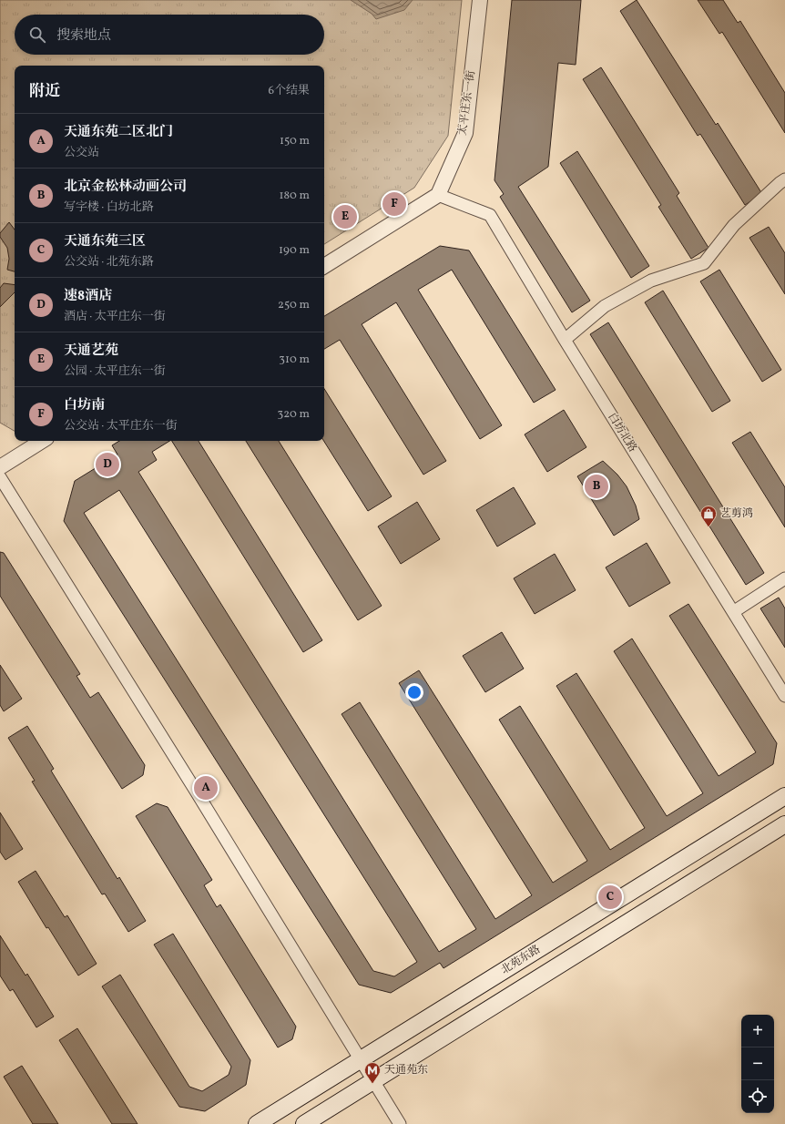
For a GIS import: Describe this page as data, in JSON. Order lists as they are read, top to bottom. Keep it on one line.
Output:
{"streets":{"main road":["北苑东路"],"street":["太平庄东一街","白坊北路"]},"crossings":[["太平庄东一街","白坊北路"]],"places":{"shop":["艺剪鸿"],"metro station":["天通苑东"]},"page":{"search":"搜索地点","heading":["附近","6个结果"],"list":[{"mark":"A","name":"天通东苑二区北门","note":"公交站","value":"150 m"},{"mark":"B","name":"北京金松林动画公司","note":"写字楼 · 白坊北路","value":"180 m"},{"mark":"C","name":"天通东苑三区","note":"公交站 · 北苑东路","value":"190 m"},{"mark":"D","name":"速8酒店","note":"酒店 · 太平庄东一街","value":"250 m"},{"mark":"E","name":"天通艺苑","note":"公园 · 太平庄东一街","value":"310 m"},{"mark":"F","name":"白坊南","note":"公交站 · 太平庄东一街","value":"320 m"}],"pins":["F","E","D","B","A","C"],"map_buttons":["+","−"]}}
